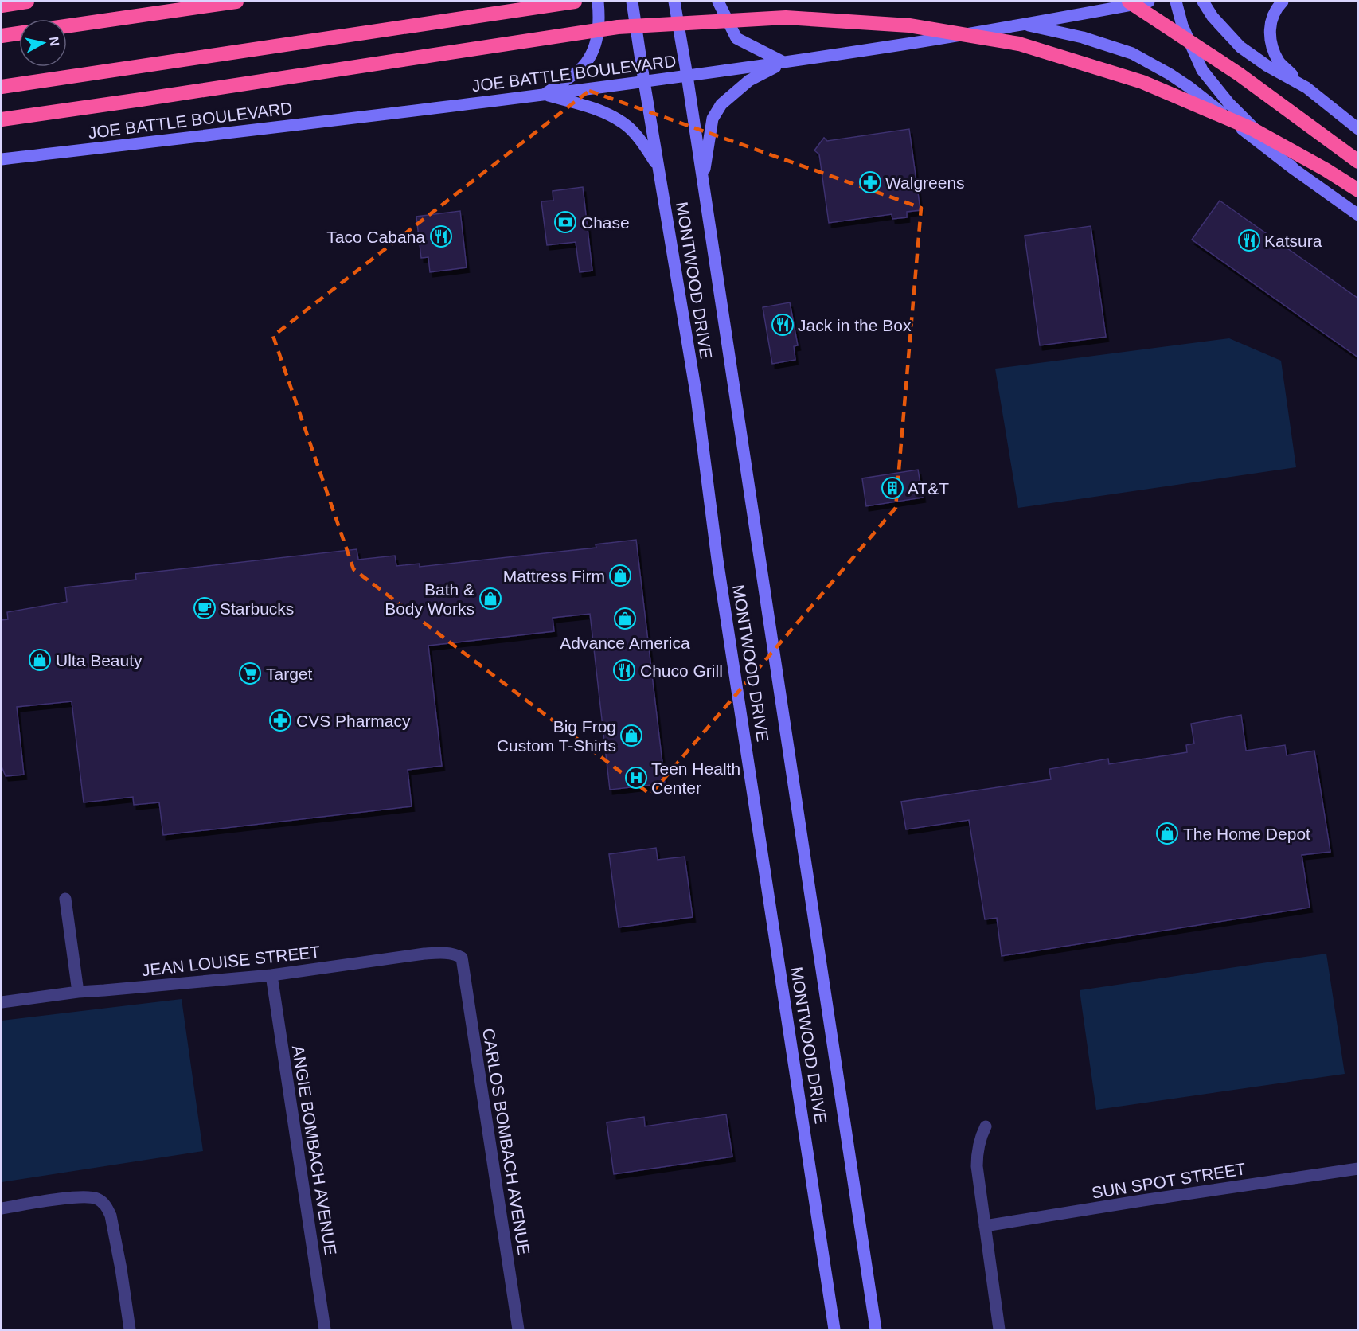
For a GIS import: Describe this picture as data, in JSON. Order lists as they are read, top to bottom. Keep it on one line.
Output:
{"streets":{"main road":["JOE BATTLE BOULEVARD","MONTWOOD DRIVE"],"street":["JEAN LOUISE STREET","CARLOS BOMBACH AVENUE","ANGIE BOMBACH AVENUE","SUN SPOT STREET"]},"crossings":[["JOE BATTLE BOULEVARD","MONTWOOD DRIVE"],["JEAN LOUISE STREET","CARLOS BOMBACH AVENUE"],["JEAN LOUISE STREET","ANGIE BOMBACH AVENUE"]],"places":{"pharmacy":["Walgreens","CVS Pharmacy"],"bank":["Chase"],"restaurant":["Taco Cabana","Katsura","Jack in the Box","Chuco Grill"],"building":["AT&T"],"shop":["Mattress Firm","Bath & Body Works","Advance America","Ulta Beauty","Big Frog Custom T-Shirts","The Home Depot"],"cafe":["Starbucks"],"supermarket":["Target"],"hospital":["Teen Health Center"]},"north":"right"}
